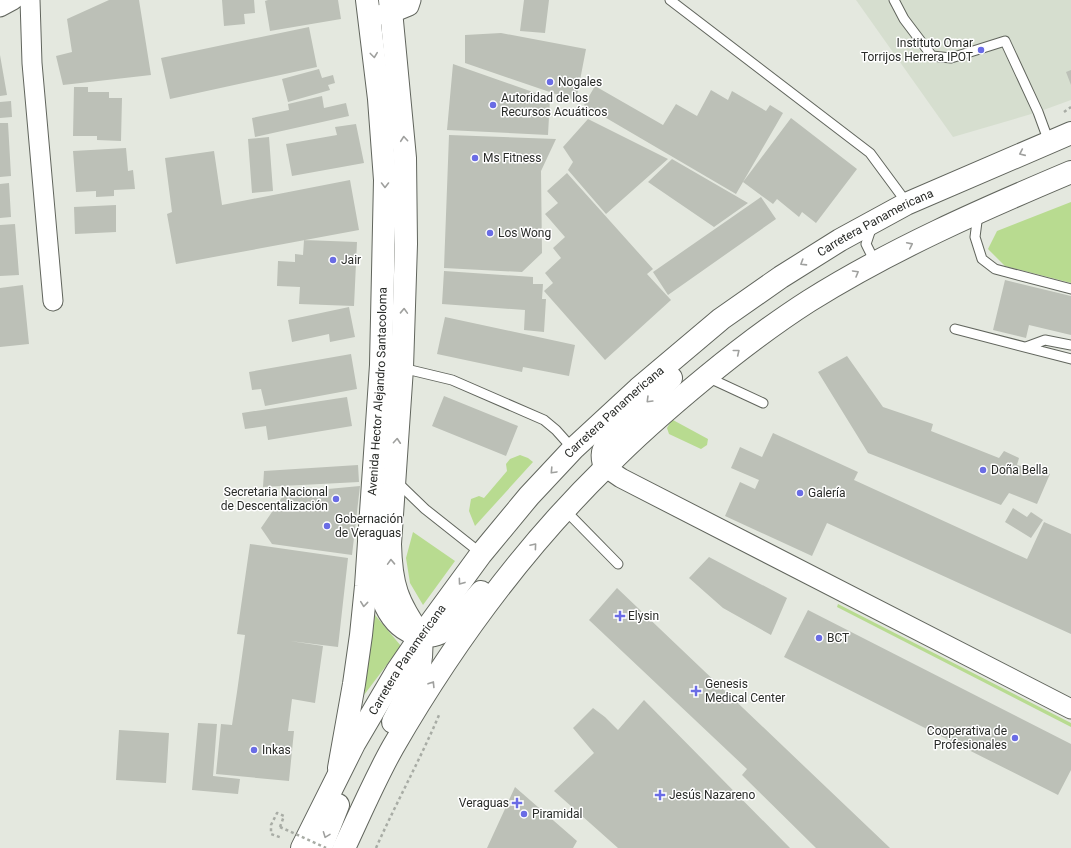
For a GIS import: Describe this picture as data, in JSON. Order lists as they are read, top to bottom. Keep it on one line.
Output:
{"streets":{"main road":["Carretera Panamericana","Avenida Hector Alejandro Santacoloma"]},"crossings":[["Carretera Panamericana","Avenida Hector Alejandro Santacoloma"]],"places":{"other":["Instituto Omar Torrijos Herrera IPOT","Nogales","Autoridad de los Recursos Acuáticos","Ms Fitness","Los Wong","Jair","Doña Bella","Galería","Secretaria Nacional de Descentalización","Gobernación de Veraguas","BCT","Cooperativa de Profesionales","Inkas","Piramidal"],"health":["Elysin","Genesis Medical Center","Jesús Nazareno","Veraguas"]}}
